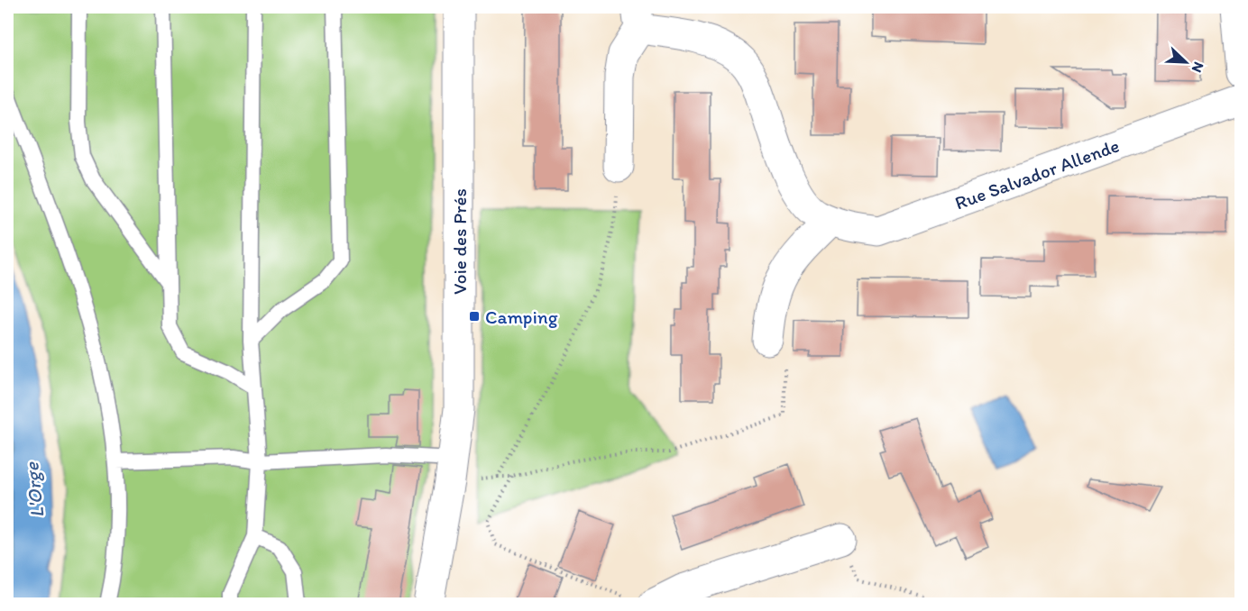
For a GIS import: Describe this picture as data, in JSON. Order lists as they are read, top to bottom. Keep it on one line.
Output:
{"streets":{"street":["Rue Salvador Allende","Voie des Prés"]},"water":["L'Orge"],"places":{"transit":["Camping"]},"north":"bottom right"}
